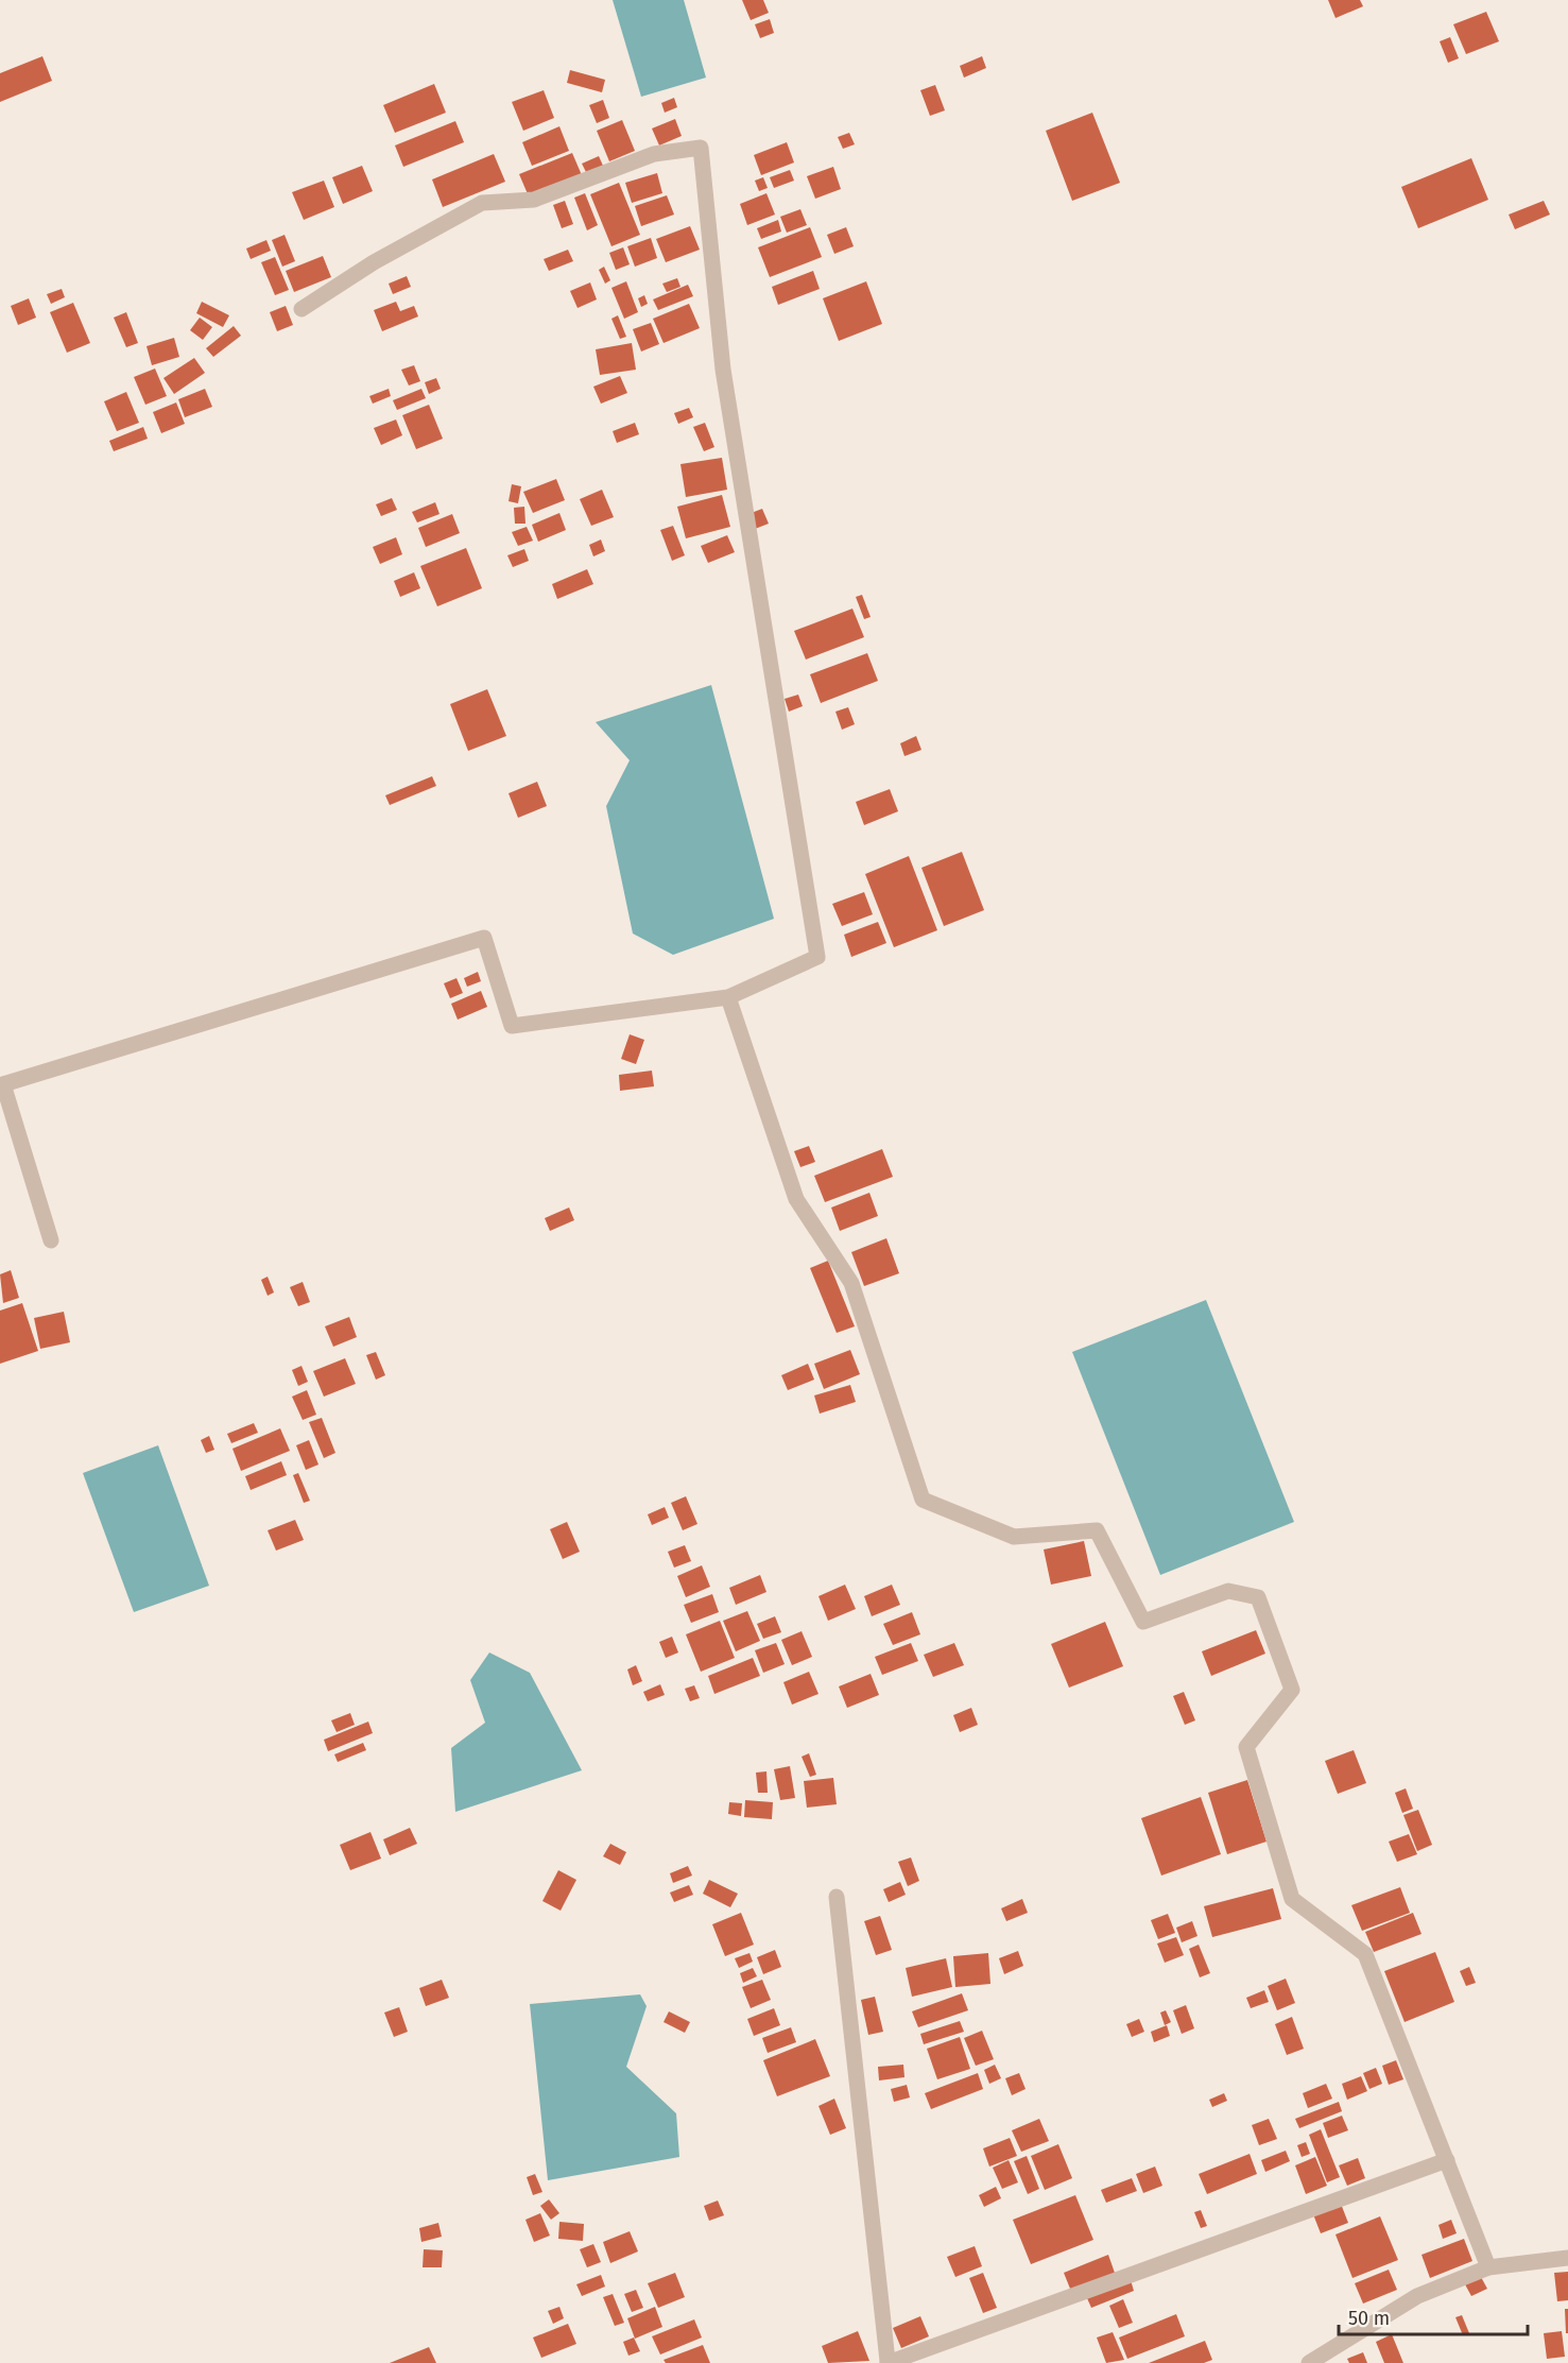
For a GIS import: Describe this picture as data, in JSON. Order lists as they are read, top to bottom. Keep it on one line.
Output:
{"scale_bar":"50 m"}
